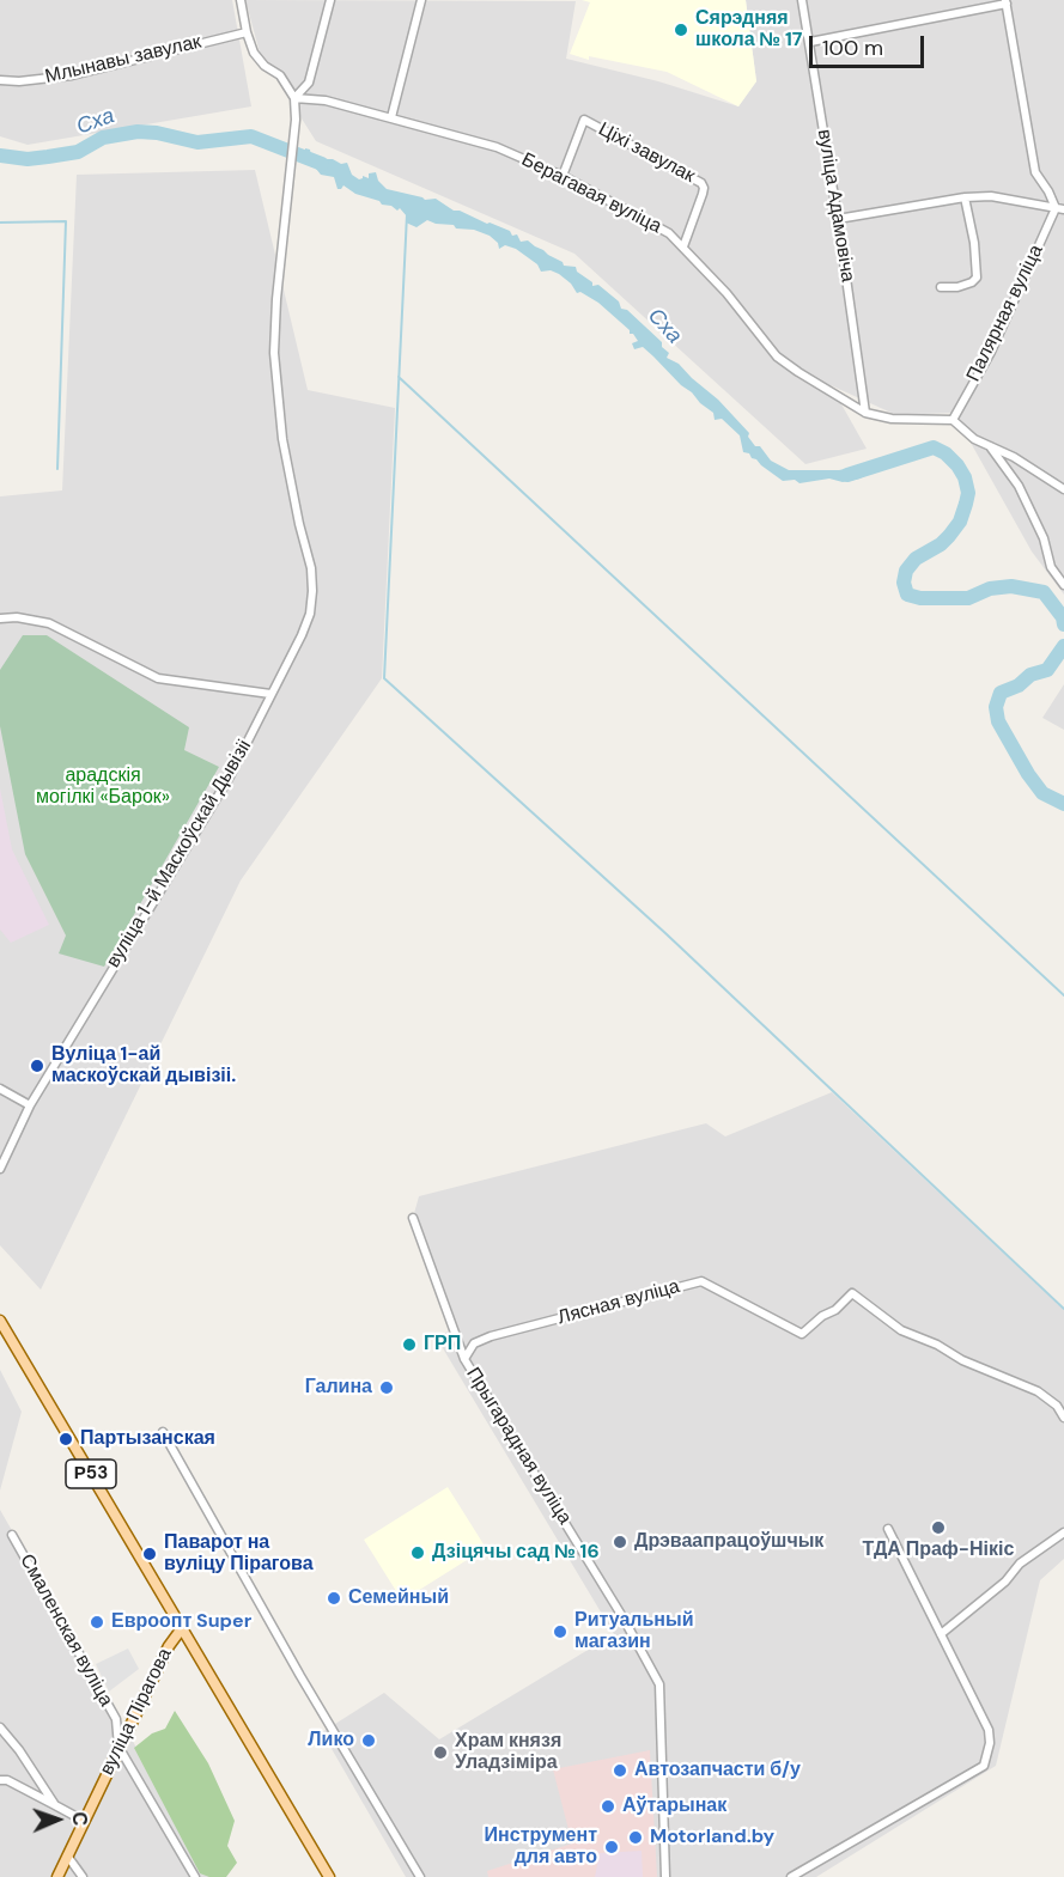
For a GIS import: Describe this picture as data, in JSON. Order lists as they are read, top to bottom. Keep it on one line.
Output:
{"streets":{"main road":["Р53","вуліца Пірагова"],"street":["Млынавы завулак","Ціхі завулак","Берагавая вуліца","вуліца Адамовіча","Палярная вуліца","вуліца 1-й Маскоўскай Дывізіі","Лясная вуліца","Прыгарадная вуліца","Смаленская вуліца"]},"crossings":[["Ціхі завулак","Берагавая вуліца"],["Берагавая вуліца","вуліца Адамовіча"],["Берагавая вуліца","вуліца 1-й Маскоўскай Дывізіі"],["Лясная вуліца","Прыгарадная вуліца"],["Р53","вуліца Пірагова"],["Смаленская вуліца","вуліца Пірагова"]],"water":["Сха"],"parks":["арадскія могілкі «Барок»"],"places":["Сярэдняя школа № 17","Вуліца 1-ай маскоўскай дывізіі.","ГРП","Галина","Партызанская","ТДА Праф-Нікіс","Дрэваапрацоўшчык","Дзіцячы сад № 16","Паварот на вуліцу Пірагова","Семейный","Евроопт Super","Ритуальный магазин","Лико","Храм князя Уладзіміра","Автозапчасти б/у","Аўтарынак","Motorland.by","Инструмент для авто"],"scale_bar":"100 m","north":"right"}
